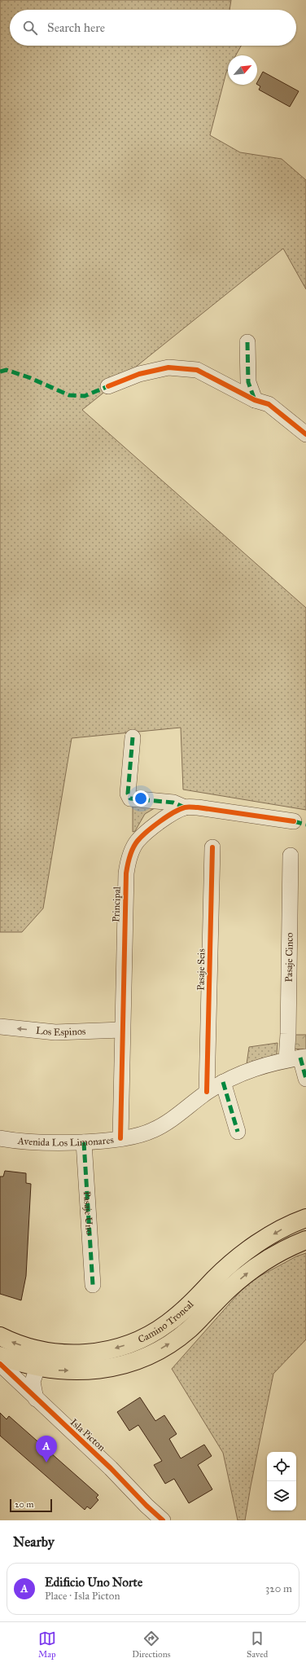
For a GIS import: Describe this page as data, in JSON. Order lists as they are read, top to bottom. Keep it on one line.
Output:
{"streets":{"main road":["Camino Troncal"],"street":["Principal","Pasaje Cinco","Pasaje Seis","Los Espinos","Avenida Los Limonares","Pasaje Uno","Isla Picton"]},"crossings":[["Principal","Los Espinos"],["Principal","Avenida Los Limonares"],["Pasaje Cinco","Avenida Los Limonares"],["Pasaje Seis","Avenida Los Limonares"],["Avenida Los Limonares","Pasaje Uno"]],"one_way":["Los Espinos"],"scale_bar":"20 m","north":"top right","page":{"search":"Search here","pins":"A","scale":"20 m","heading":"Nearby","list":[{"mark":"A","name":"Edificio Uno Norte","note":"Place · Isla Picton","value":"320 m"}],"nav":["Map","Directions","Saved"]}}
